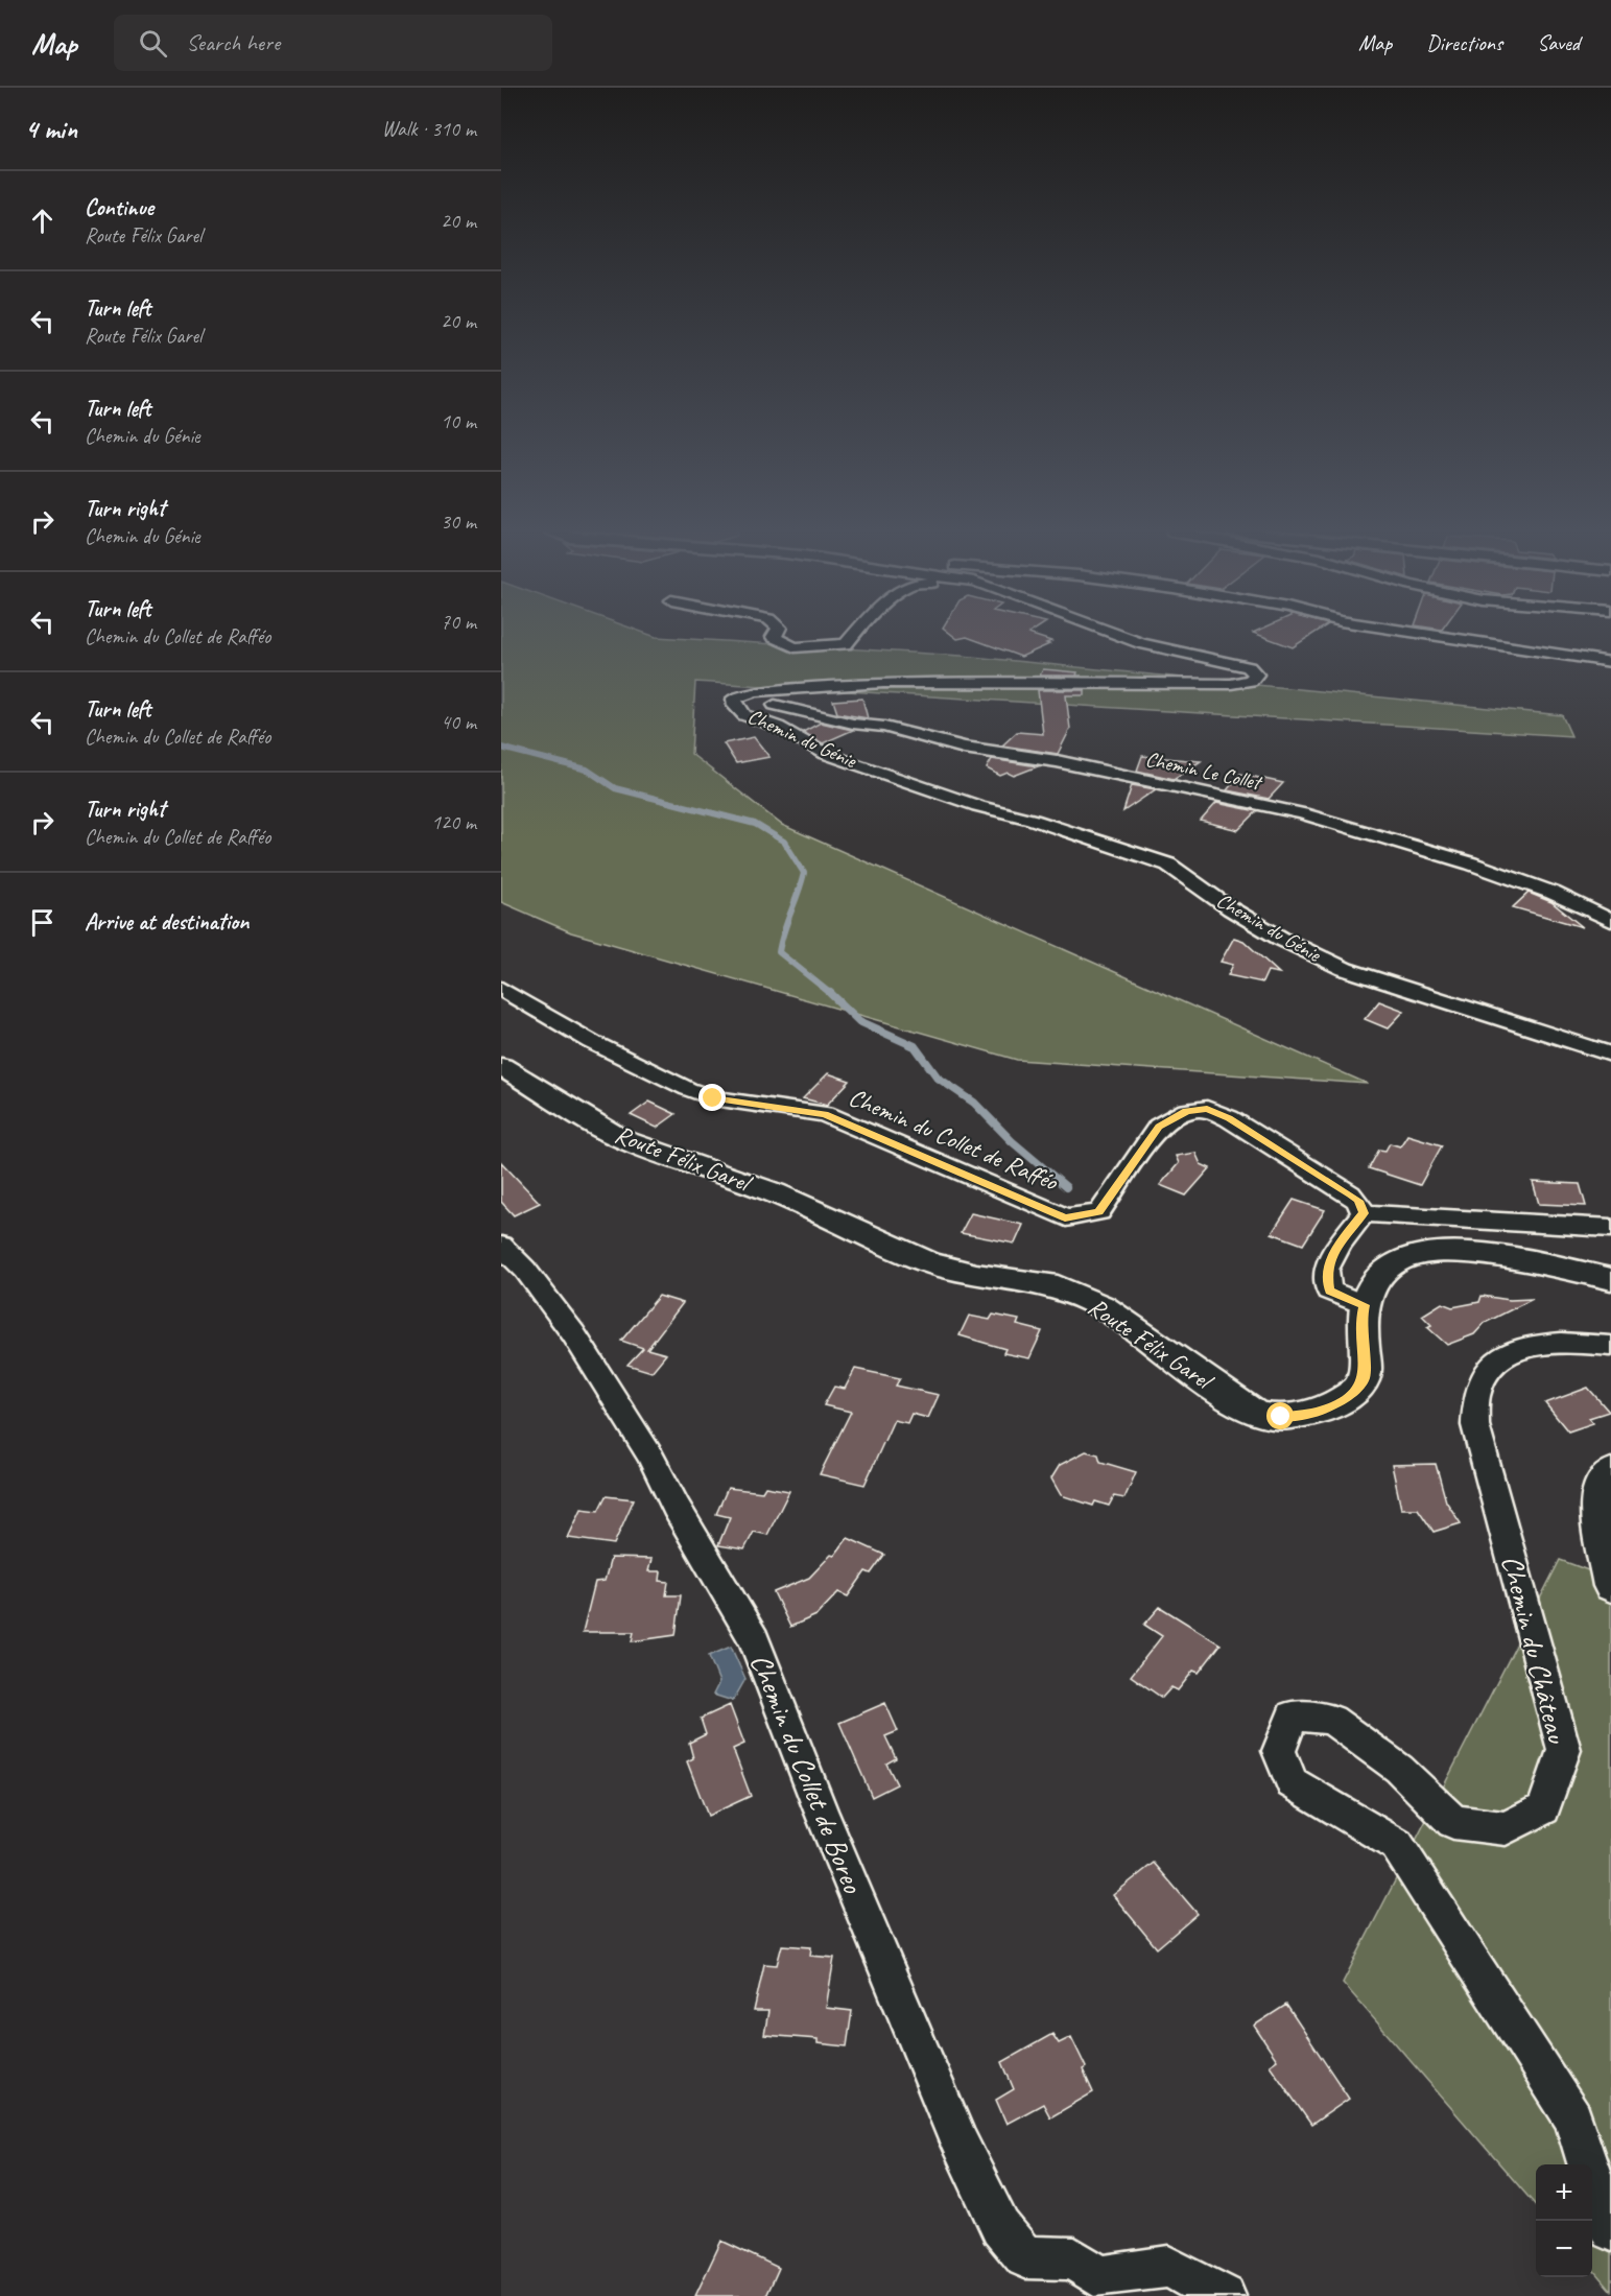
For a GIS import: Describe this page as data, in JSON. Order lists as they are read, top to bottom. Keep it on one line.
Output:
{"streets":{"street":["Chemin du Génie","Chemin Le Collet","Chemin du Collet de Rafféo","Route Félix Garel","Chemin du Château","Chemin du Collet de Boreo"]},"page":{"header":"Map","search":"Search here","nav":["Map","Directions","Saved"],"heading":["4 min","Walk · 310 m"],"list":[["Continue","Route Félix Garel","20 m"],["Turn left","Route Félix Garel","20 m"],["Turn left","Chemin du Génie","10 m"],["Turn right","Chemin du Génie","30 m"],["Turn left","Chemin du Collet de Rafféo","70 m"],["Turn left","Chemin du Collet de Rafféo","40 m"],["Turn right","Chemin du Collet de Rafféo","120 m"],"Arrive at destination"],"map_buttons":["+","−"]}}
